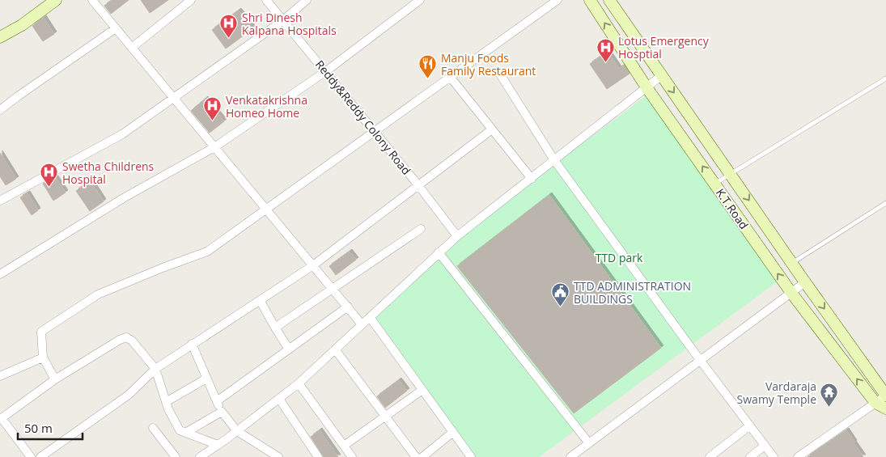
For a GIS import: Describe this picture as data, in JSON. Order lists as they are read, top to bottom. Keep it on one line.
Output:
{"streets":{"main road":["K.T.Road"],"street":["Reddy&Reddy Colony Road"]},"parks":["TTD park"],"places":{"hospital":["Shri Dinesh Kalpana Hospitals","Lotus Emergency Hosptial","Venkatakrishna Homeo Home","Swetha Childrens Hospital"],"restaurant":["Manju Foods Family Restaurant"],"public building":["TTD ADMINISTRATION BUILDINGS"],"temple":["Vardaraja Swamy Temple"]},"scale_bar":"50 m"}
